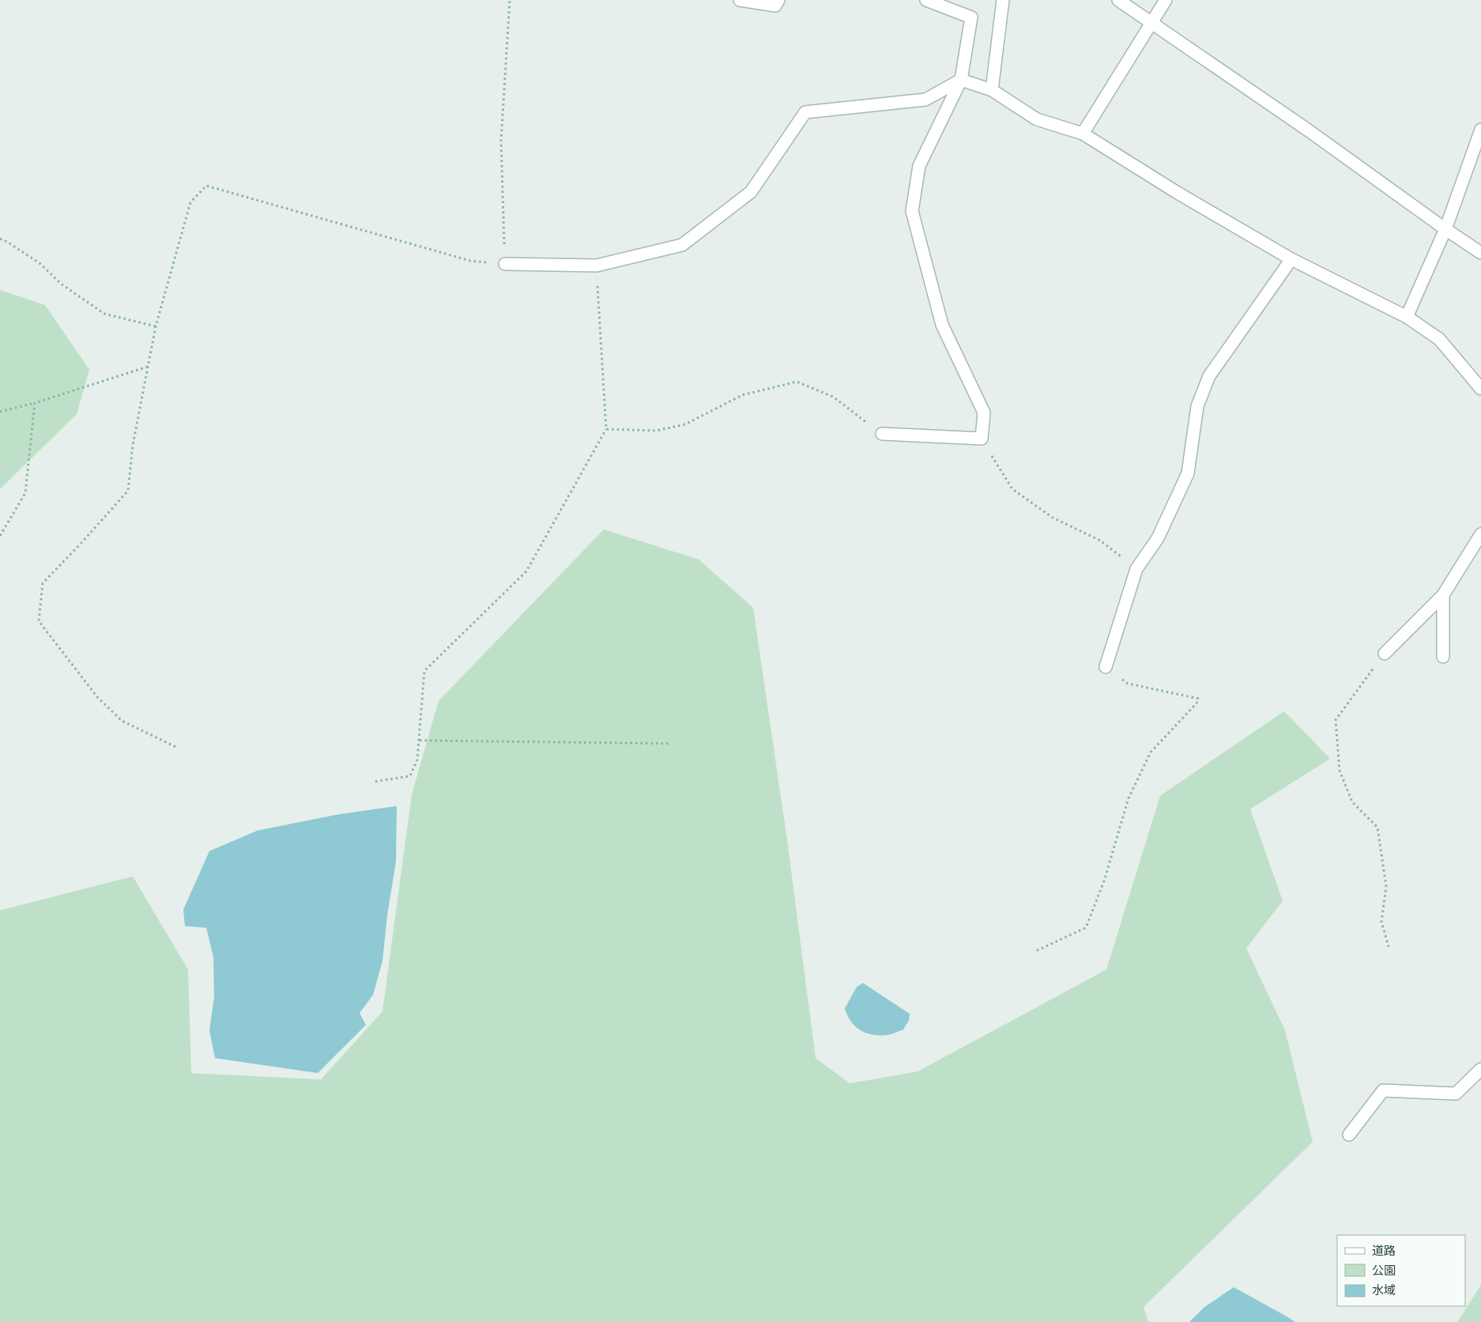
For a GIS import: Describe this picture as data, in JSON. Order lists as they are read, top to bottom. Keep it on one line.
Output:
{"legend":["道路","公園","水域"]}
